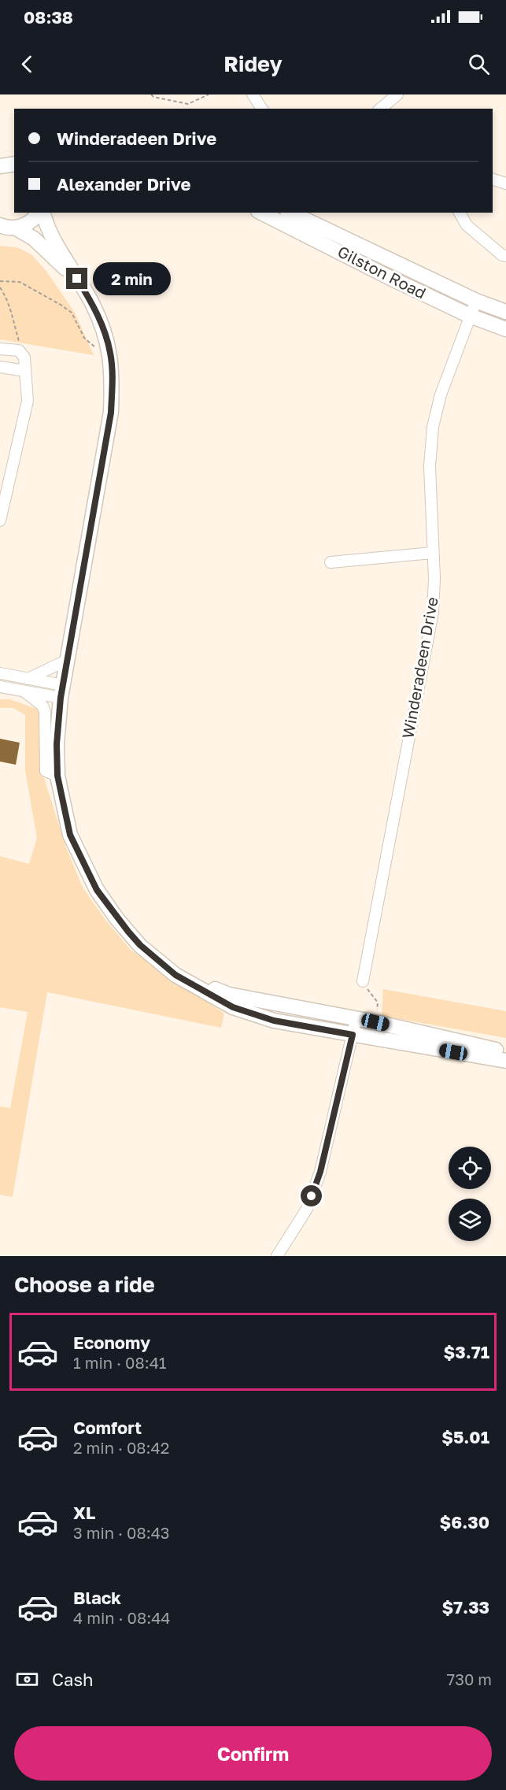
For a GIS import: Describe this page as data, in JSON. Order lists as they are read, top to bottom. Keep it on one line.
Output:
{"streets":{"main road":["Gilston Road"],"street":["Winderadeen Drive"]},"crossings":[["Gilston Road","Winderadeen Drive"]],"page":{"status":"08:38","header":"Ridey","banner":["Winderadeen Drive","Alexander Drive"],"bubble":"2 min","heading":"Choose a ride","list":[{"name":"Economy","note":"1 min · 08:41","value":"$3.71"},{"name":"Comfort","note":"2 min · 08:42","value":"$5.01"},{"name":"XL","note":"3 min · 08:43","value":"$6.30"},{"name":"Black","note":"4 min · 08:44","value":"$7.33"}],"pay":["Cash","730 m"],"buttons":"Confirm"}}
